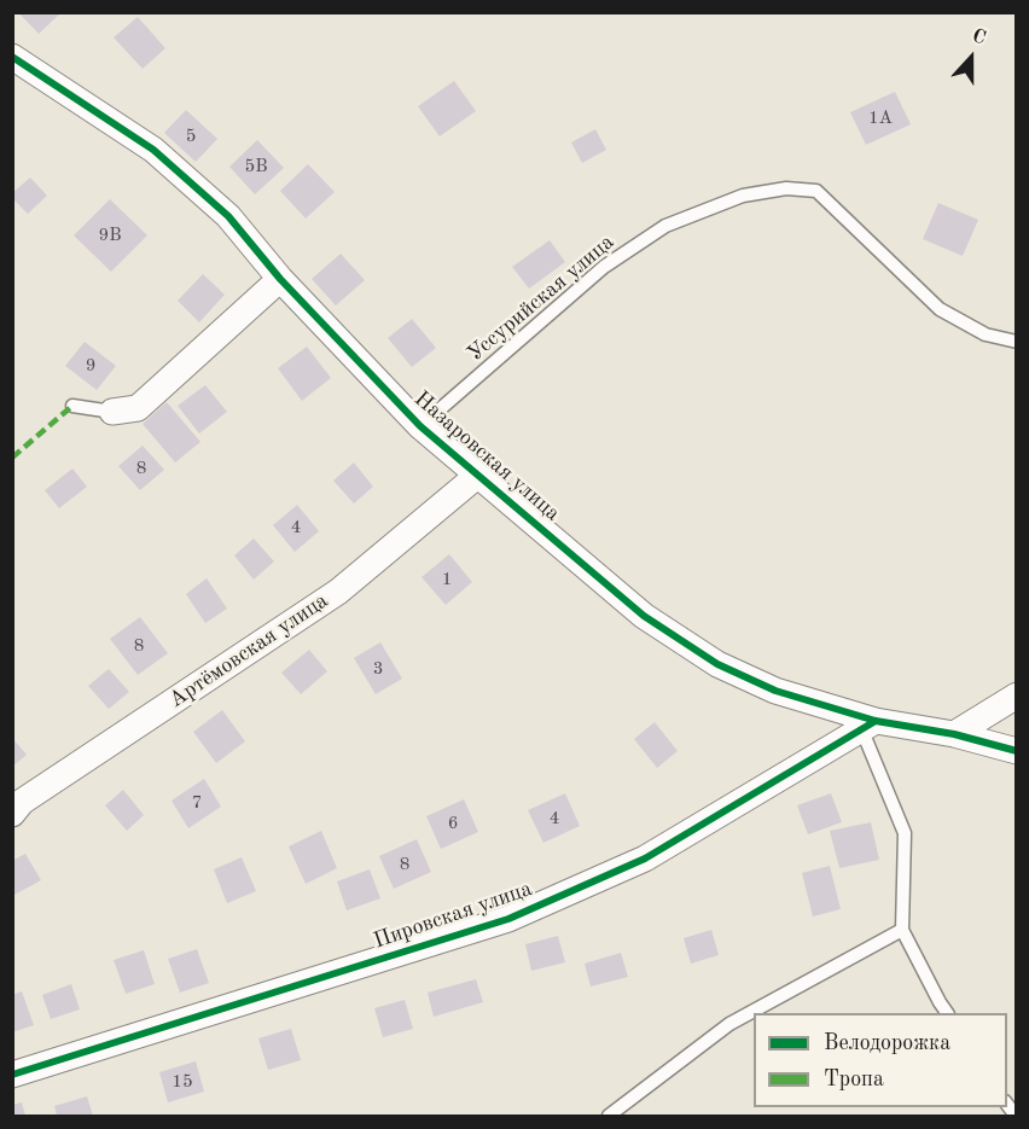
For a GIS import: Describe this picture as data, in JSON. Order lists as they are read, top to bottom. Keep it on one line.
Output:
{"streets":{"street":["Назаровская улица","Артёмовская улица","Пировская улица"],"lane":["Уссурийская улица"]},"crossings":[["Уссурийская улица","Назаровская улица"],["Назаровская улица","Артёмовская улица"],["Назаровская улица","Пировская улица"]],"house_numbers":["1А","5","5В","9В","9","8","4","1","8","3","7","4","6","8","15"],"legend":["Велодорожка","Тропа"],"north":"top"}
